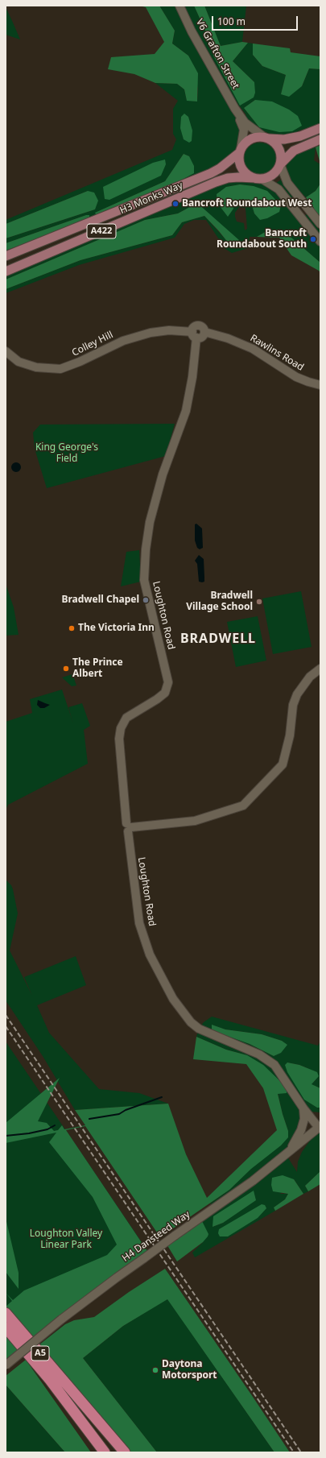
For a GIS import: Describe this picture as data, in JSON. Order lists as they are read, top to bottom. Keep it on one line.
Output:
{"streets":{"highway":["A5"],"main road":["H3 Monks Way","A422"],"street":["V6 Grafton Street","Colley Hill","Rawlins Road","Loughton Road","H4 Dansteed Way"]},"crossings":[["V6 Grafton Street","H3 Monks Way"],["V6 Grafton Street","A422"],["H3 Monks Way","A422"],["Colley Hill","Rawlins Road"],["Colley Hill","Loughton Road"],["Rawlins Road","Loughton Road"],["Loughton Road","H4 Dansteed Way"]],"districts":["BRADWELL"],"parks":["King George's Field","Loughton Valley Linear Park"],"places":["Bancroft Roundabout West","Bancroft Roundabout South","Bradwell Chapel","Bradwell Village School","The Victoria Inn","The Prince Albert","Daytona Motorsport"],"scale_bar":"100 m"}
